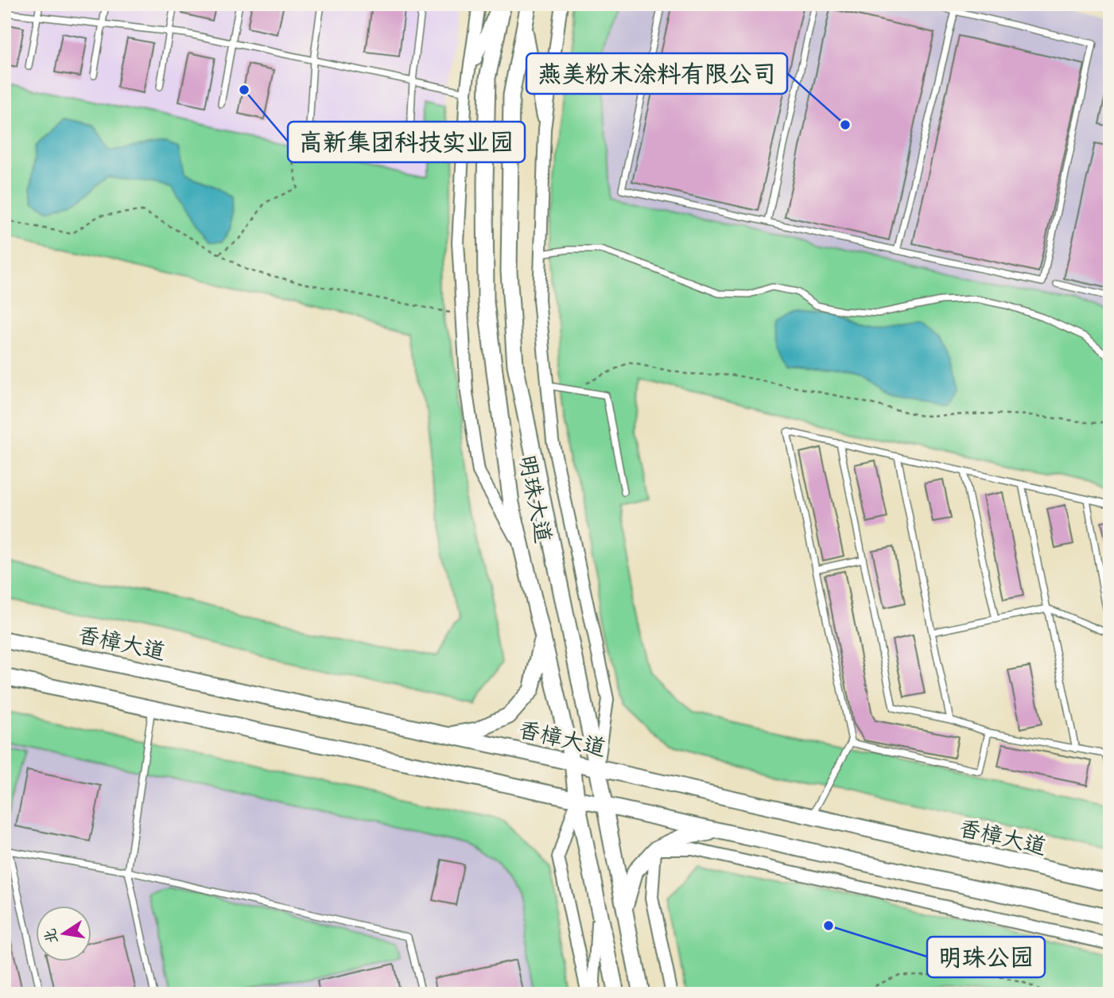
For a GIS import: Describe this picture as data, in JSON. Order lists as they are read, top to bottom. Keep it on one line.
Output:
{"streets":{"main road":["明珠大道","香樟大道"]},"crossings":[["明珠大道","香樟大道"]],"places":["高新集团科技实业园","燕美粉末涂料有限公司","明珠公园"],"north":"left"}
